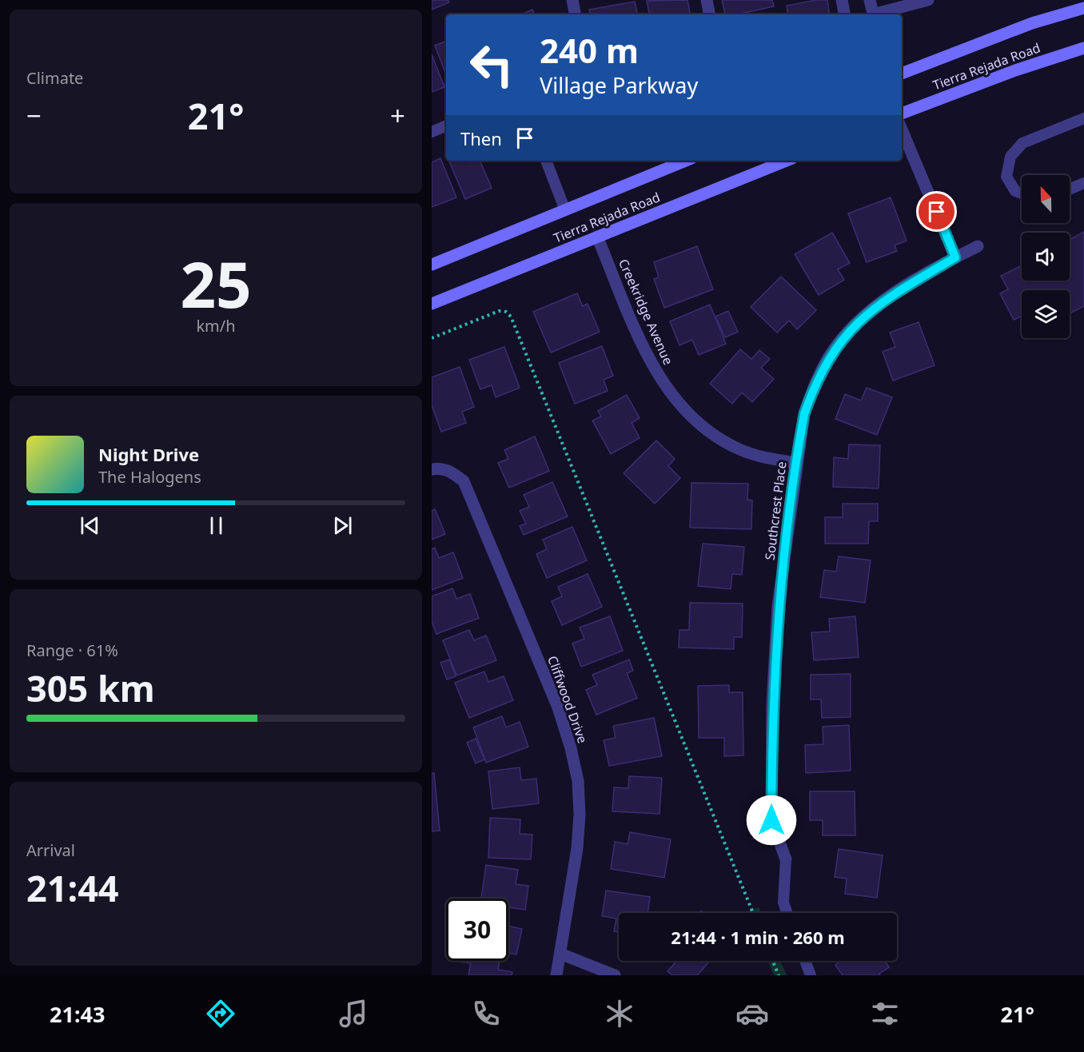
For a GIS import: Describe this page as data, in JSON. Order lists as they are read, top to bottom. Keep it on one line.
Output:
{"streets":{"main road":["Tierra Rejada Road"],"street":["Creekridge Avenue","Southcrest Place","Cliffwood Drive"]},"crossings":[["Tierra Rejada Road","Creekridge Avenue"],["Creekridge Avenue","Southcrest Place"]],"north":"top","page":{"tile":["Climate",["25","km/h"],["Range · 61%","305 km"],["Arrival","21:44"]],"turn":["240 m","Village Parkway"],"heat":["−","21°","+"],"then":"Then","song":["Night Drive","The Halogens"],"limit":"30","trip":"21:44 · 1 min · 260 m","tabs":["21:43","21°"]}}
